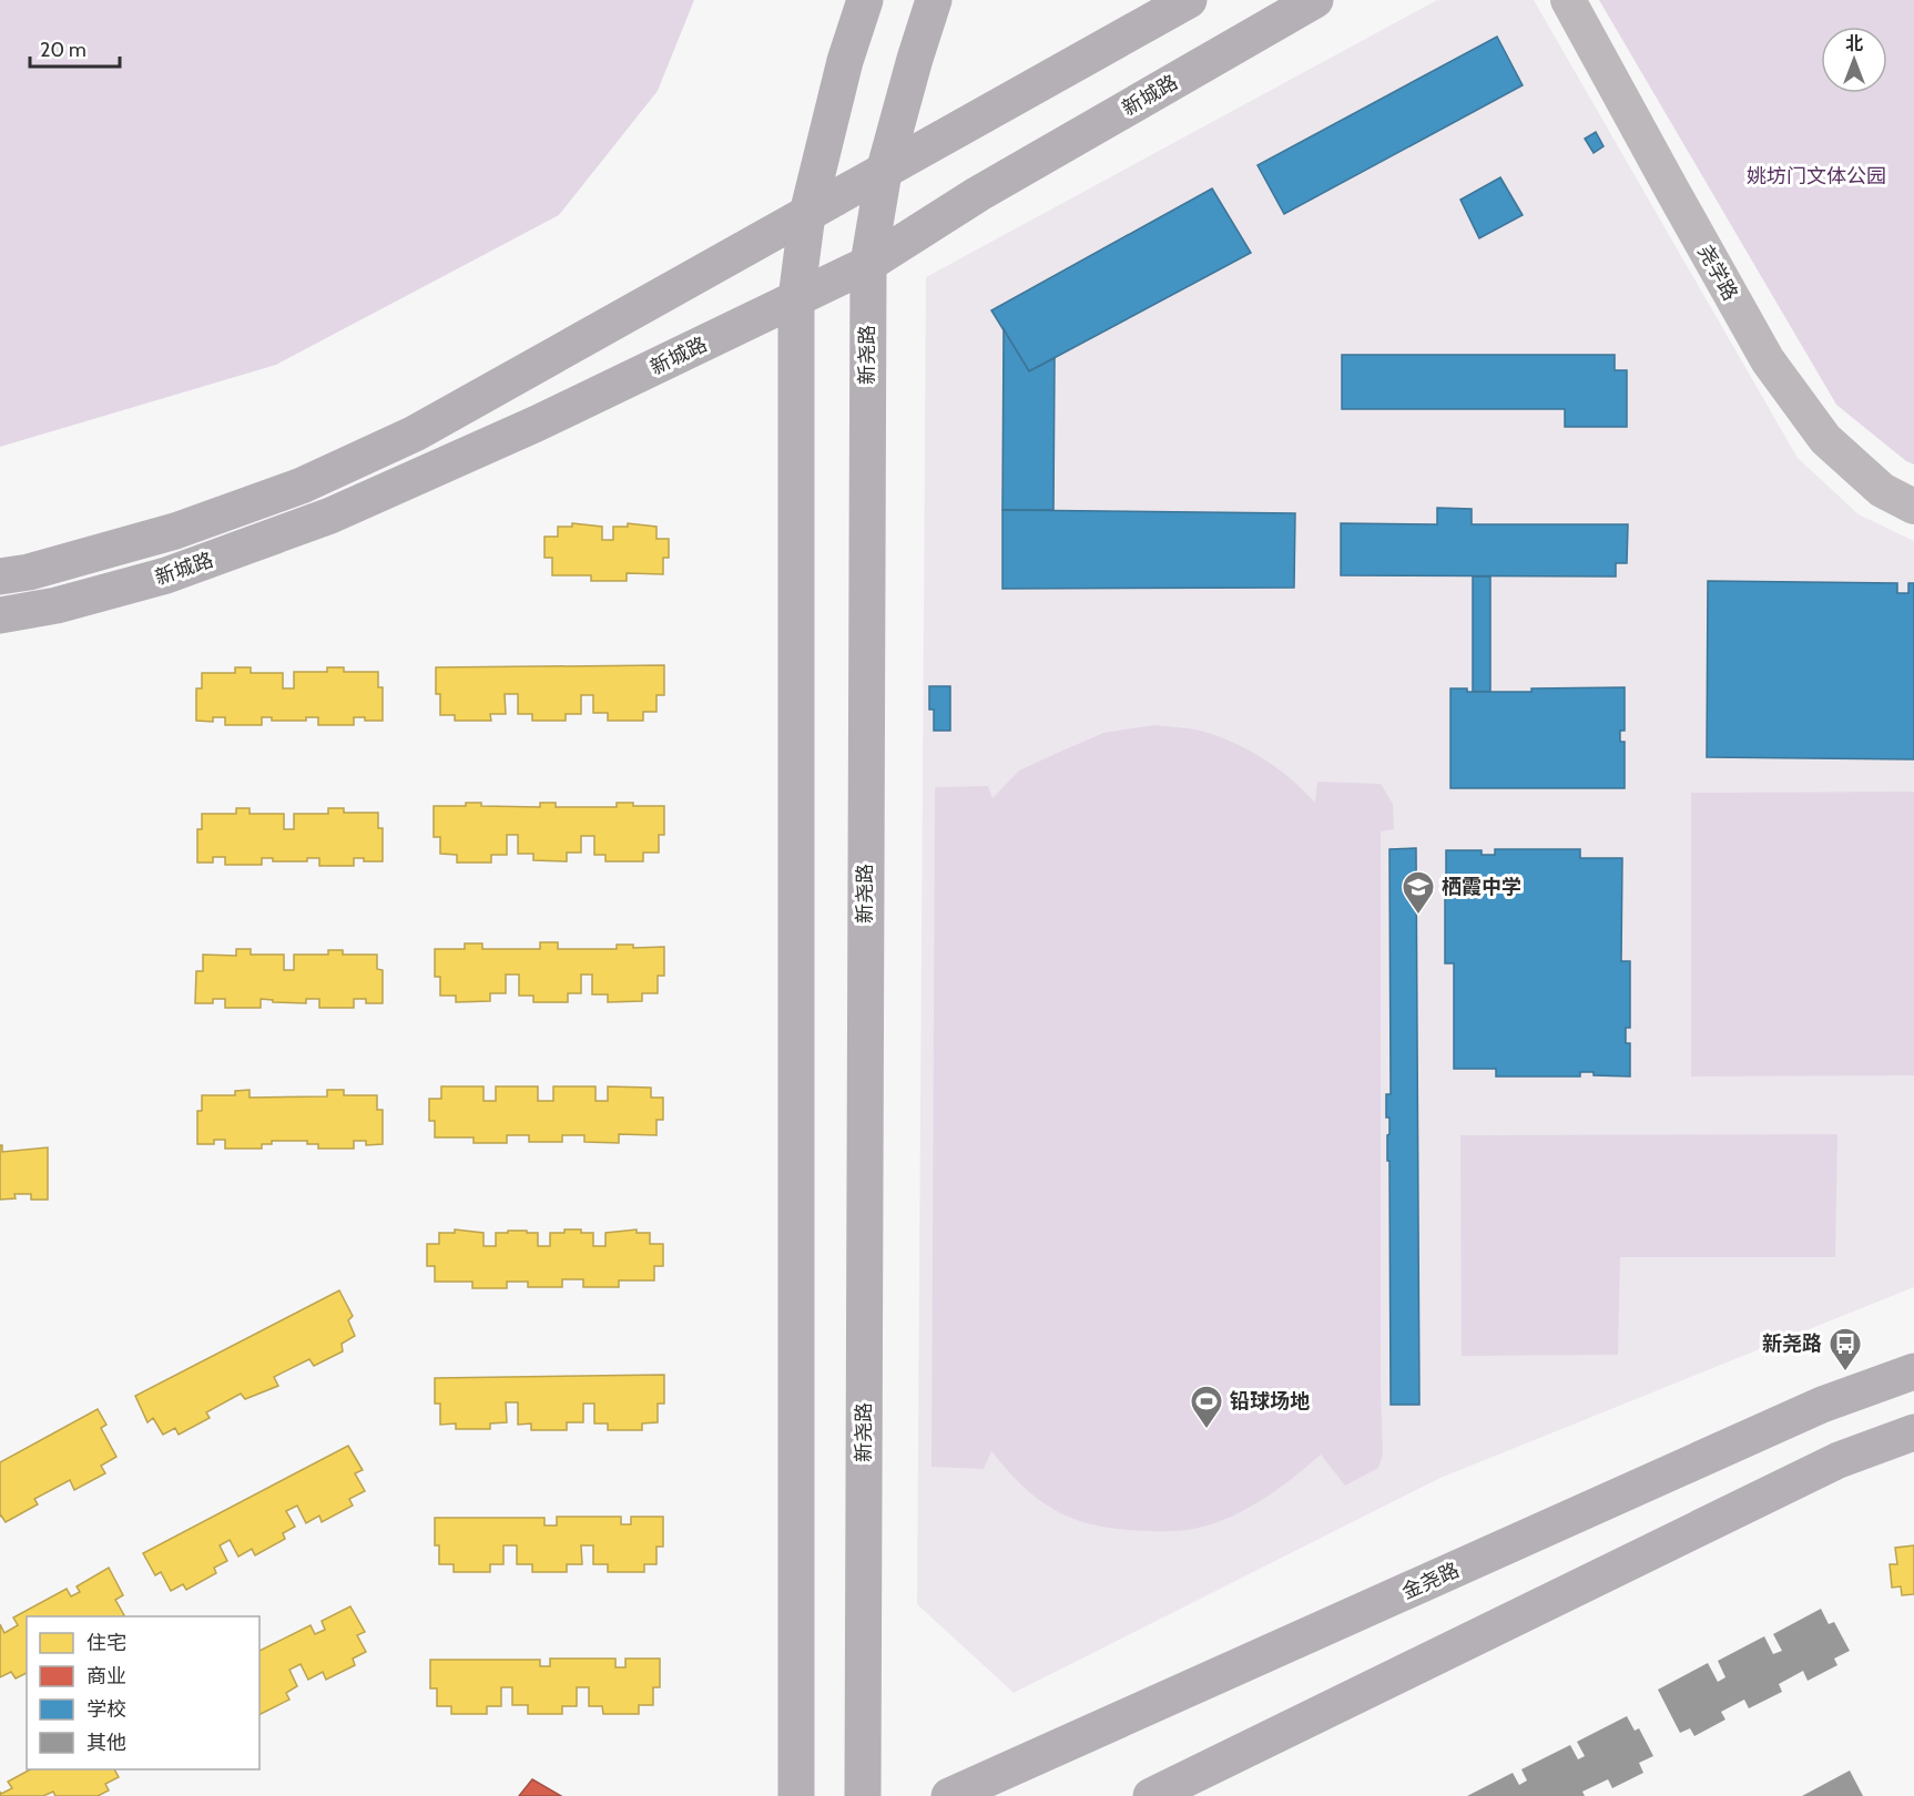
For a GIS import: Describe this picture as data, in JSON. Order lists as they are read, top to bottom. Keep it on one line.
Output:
{"streets":{"main road":["新城路","新尧路","金尧路"],"street":["尧学路"]},"crossings":[["新城路","新尧路"]],"parks":["姚坊门文体公园"],"places":{"school or university":["栖霞中学"],"bus stop":["新尧路"],"sports":["铅球场地"]},"legend":["住宅","商业","学校","其他"],"scale_bar":"20 m","north":"top"}
